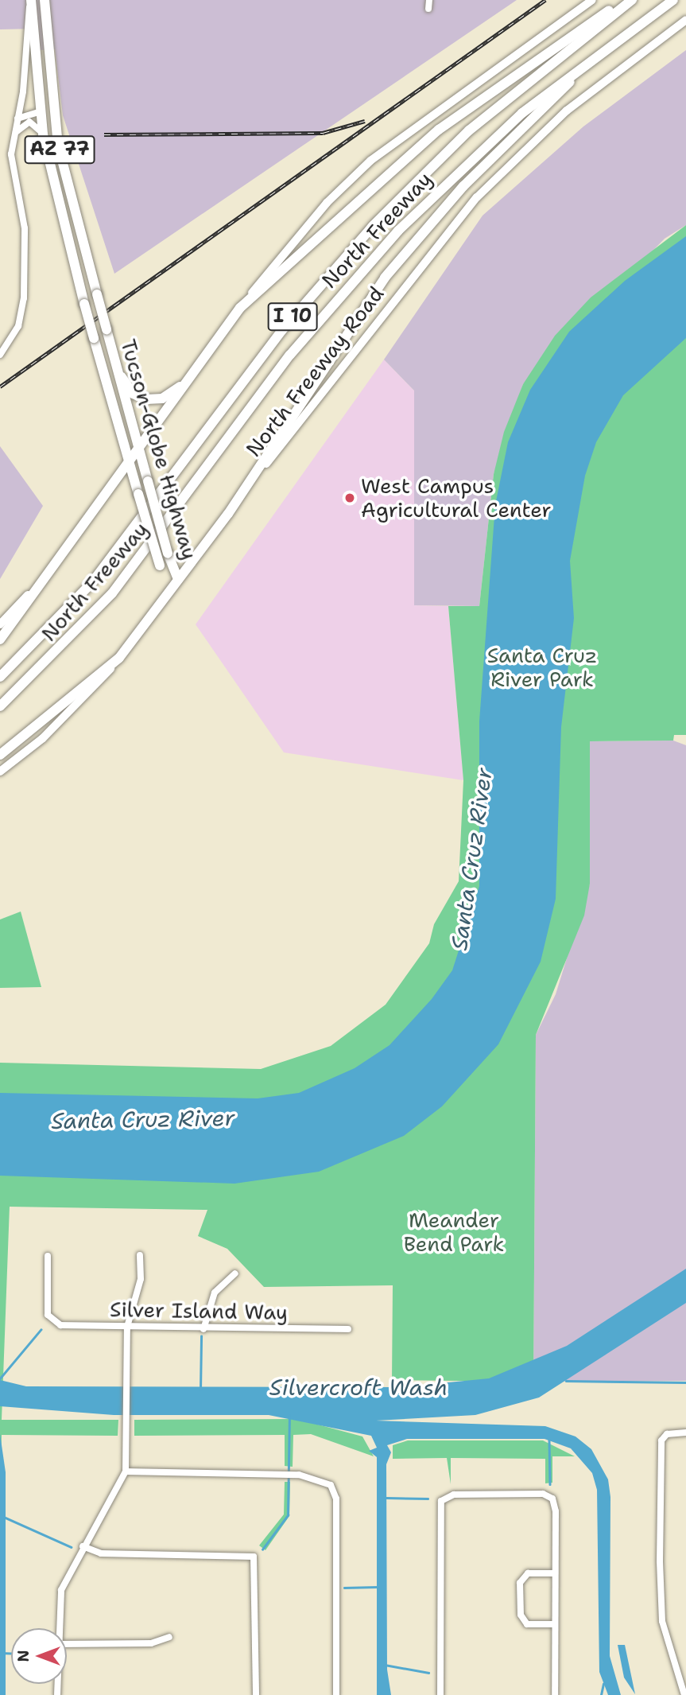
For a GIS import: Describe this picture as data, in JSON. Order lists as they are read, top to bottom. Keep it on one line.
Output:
{"streets":{"highway":["AZ 77","North Freeway","I 10","North Freeway Road","Tucson-Globe Highway"],"street":["Silver Island Way"]},"crossings":[["North Freeway Road","Tucson-Globe Highway"]],"water":["Santa Cruz River","Silvercroft Wash"],"parks":["Santa Cruz River Park","Meander Bend Park"],"places":["West Campus Agricultural Center"],"north":"left"}
